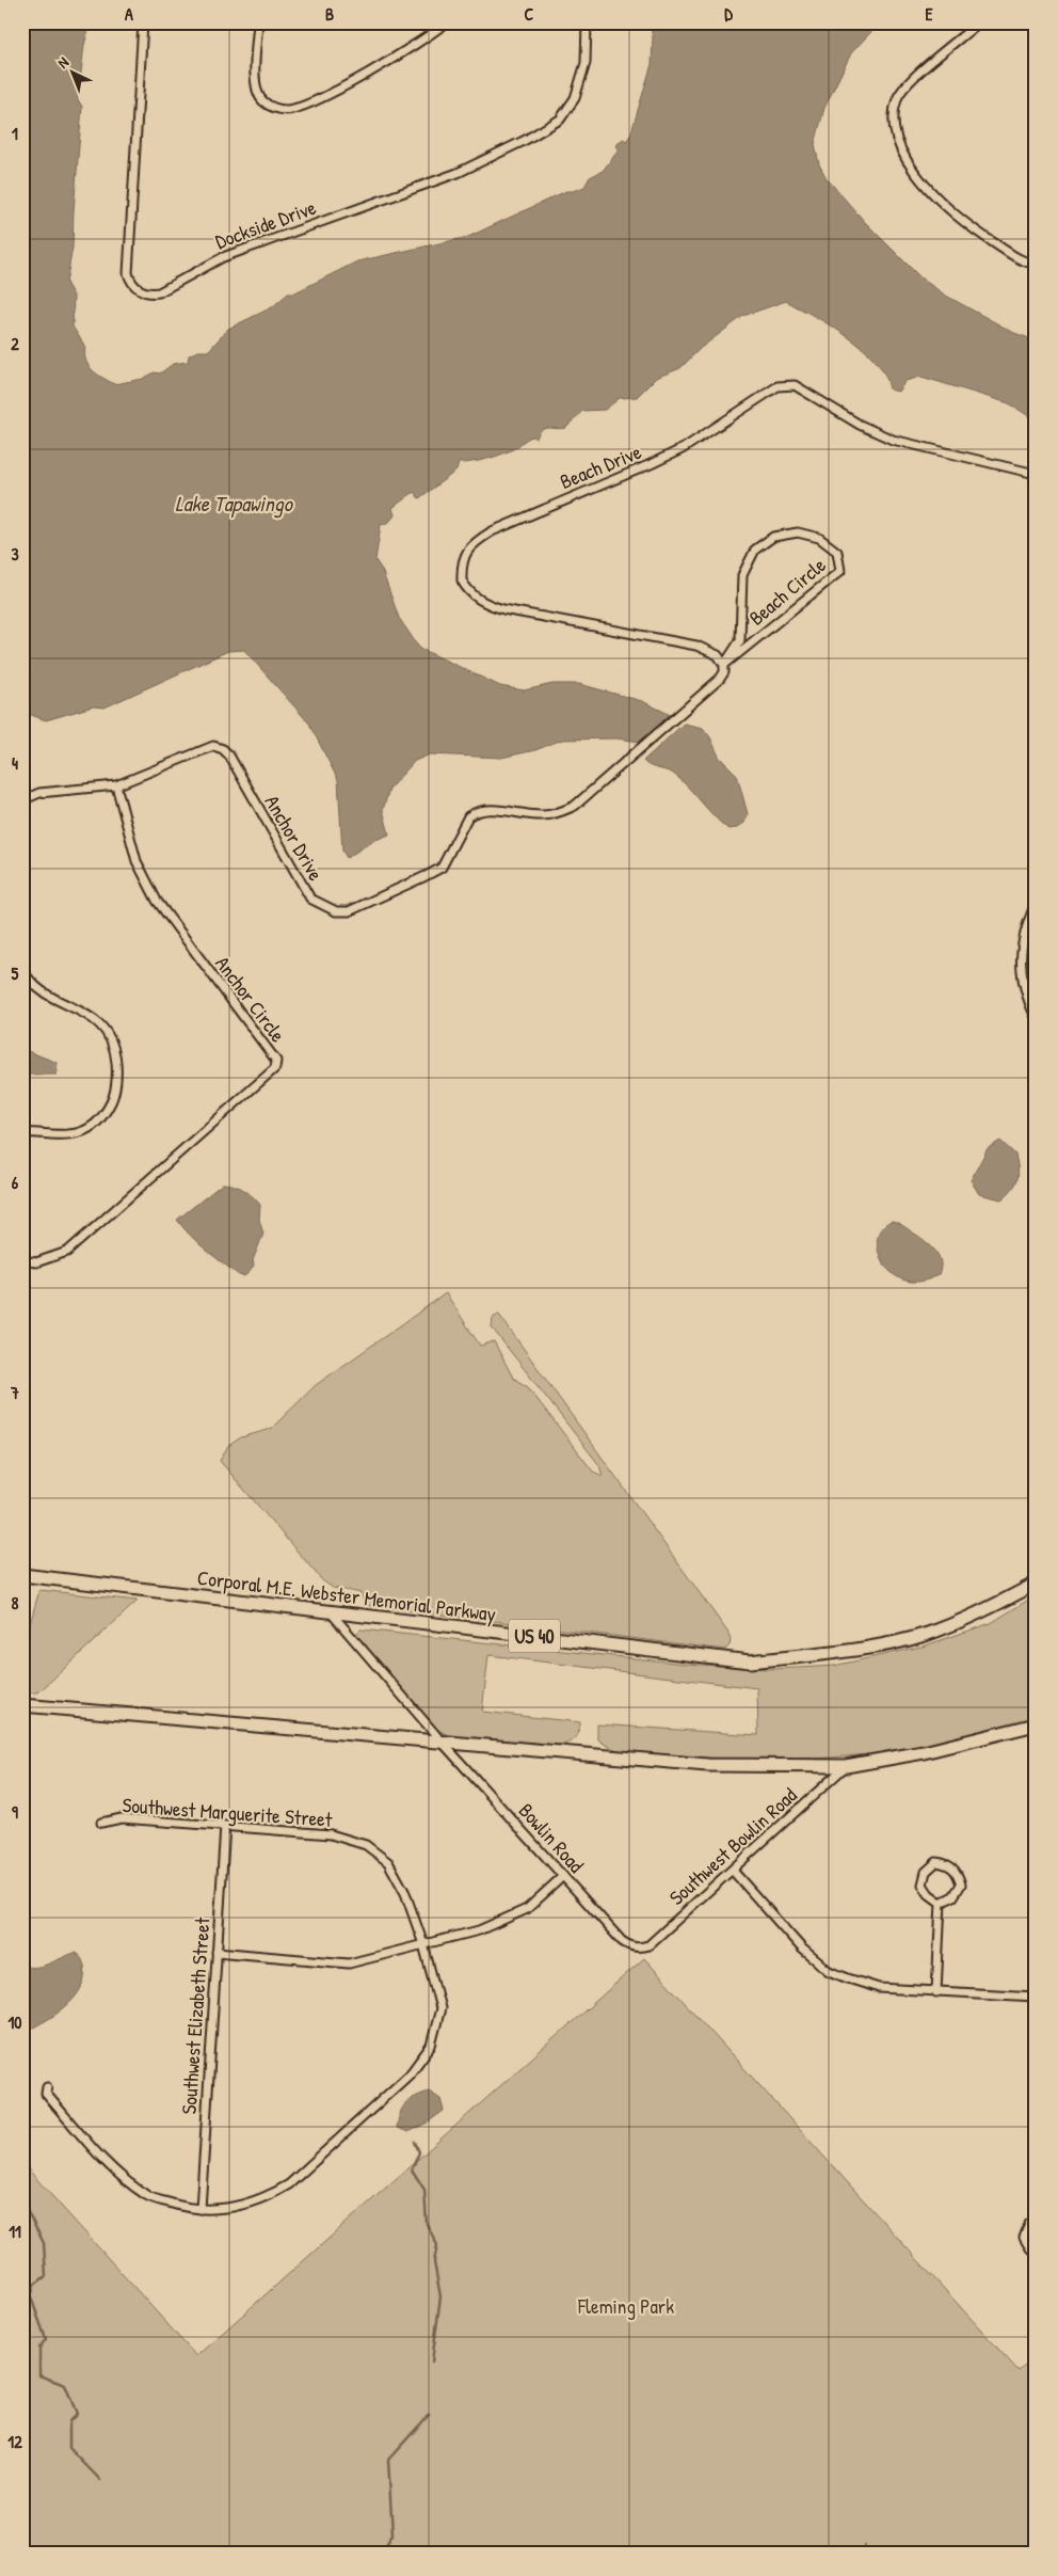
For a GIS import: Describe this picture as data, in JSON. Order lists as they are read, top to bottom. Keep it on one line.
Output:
{"streets":{"main road":["Corporal M.E. Webster Memorial Parkway","US 40"],"street":["Dockside Drive","Beach Drive","Beach Circle","Anchor Drive","Anchor Circle","Southwest Marguerite Street","Bowlin Road","Southwest Bowlin Road","Southwest Elizabeth Street"]},"crossings":[["Beach Drive","Beach Circle"],["Beach Drive","Anchor Drive"],["Beach Circle","Anchor Drive"],["Anchor Drive","Anchor Circle"],["Corporal M.E. Webster Memorial Parkway","Bowlin Road"],["Southwest Marguerite Street","Southwest Elizabeth Street"],["Bowlin Road","Southwest Bowlin Road"]],"water":["Lake Tapawingo"],"parks":["Fleming Park"],"north":"top left","grid":{"columns":["A","B","C","D","E"],"rows":["1","2","3","4","5","6","7","8","9","10","11","12"]}}
